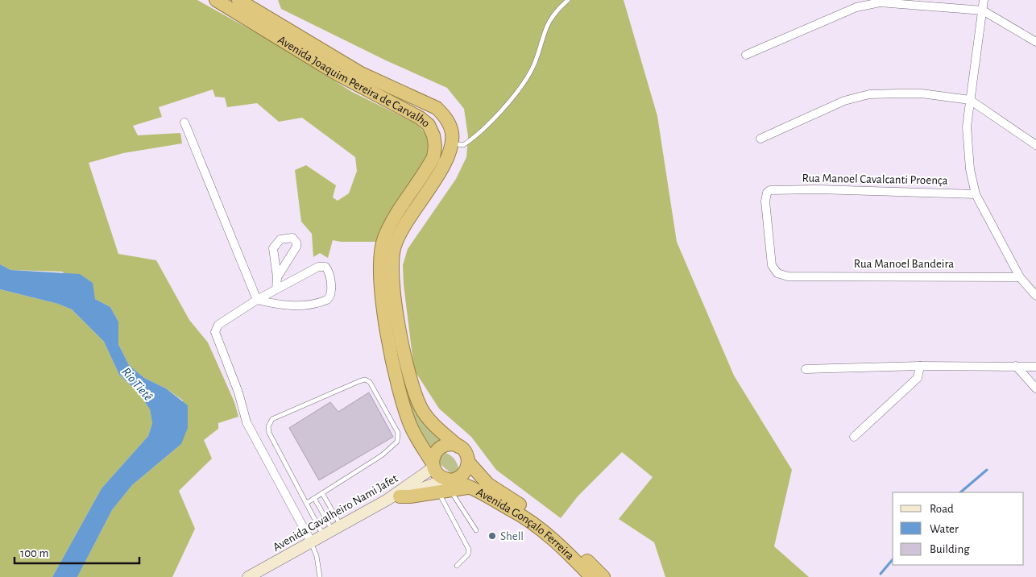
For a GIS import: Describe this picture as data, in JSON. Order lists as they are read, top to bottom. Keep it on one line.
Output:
{"streets":{"highway":["Avenida Joaquim Pereira de Carvalho","Avenida Gonçalo Ferreira"],"main road":["Avenida Cavalheiro Nami Jafet"],"street":["Rua Manoel Cavalcanti Proença","Rua Manoel Bandeira"]},"crossings":[["Avenida Joaquim Pereira de Carvalho","Avenida Cavalheiro Nami Jafet"],["Avenida Joaquim Pereira de Carvalho","Avenida Gonçalo Ferreira"],["Rua Manoel Cavalcanti Proença","Rua Manoel Bandeira"],["Avenida Cavalheiro Nami Jafet","Avenida Gonçalo Ferreira"]],"water":["Rio Tietê"],"places":["Shell"],"legend":["Road","Water","Building"],"scale_bar":"100 m"}
